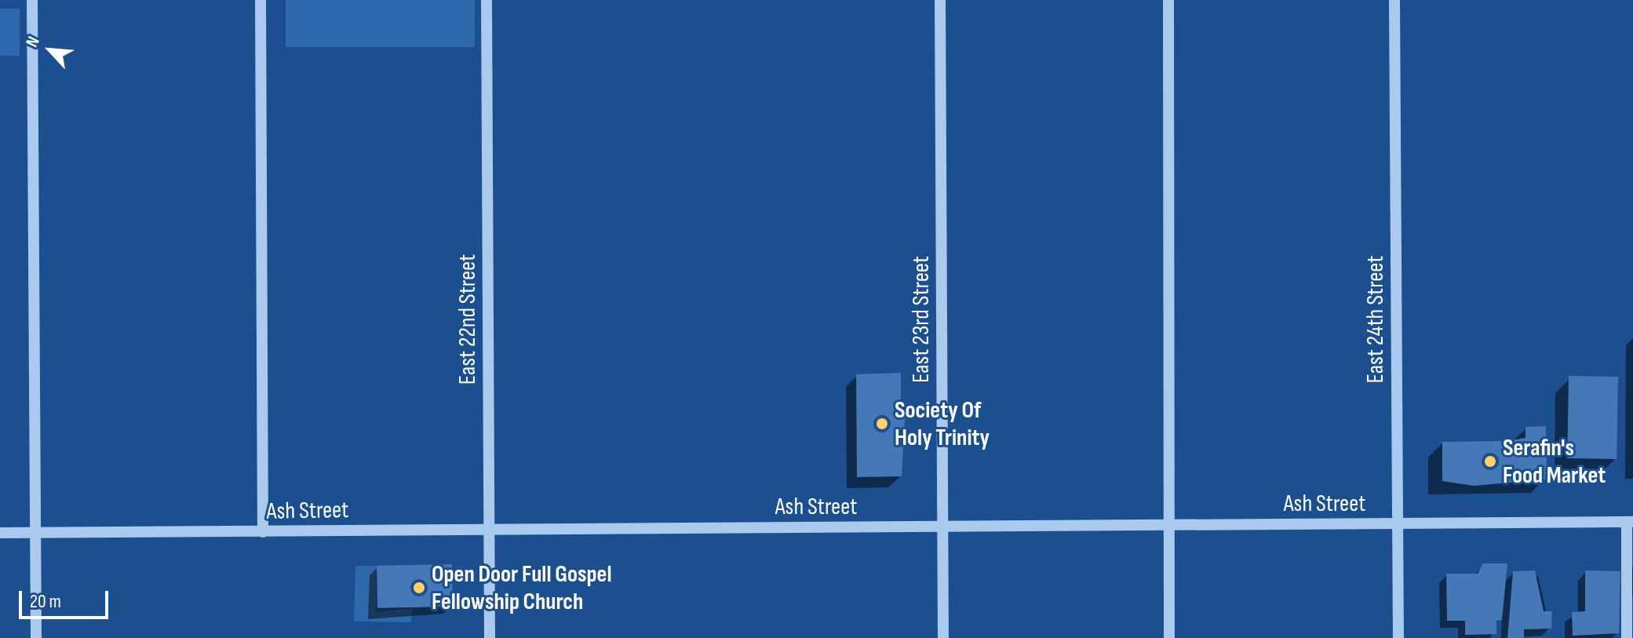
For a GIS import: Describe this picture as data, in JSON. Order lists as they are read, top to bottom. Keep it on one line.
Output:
{"streets":{"street":["East 22nd Street","East 23rd Street","East 24th Street","Ash Street"]},"crossings":[["East 22nd Street","Ash Street"],["East 23rd Street","Ash Street"],["East 24th Street","Ash Street"]],"places":["Society Of Holy Trinity","Serafin's Food Market","Open Door Full Gospel Fellowship Church"],"scale_bar":"20 m","north":"top left"}
